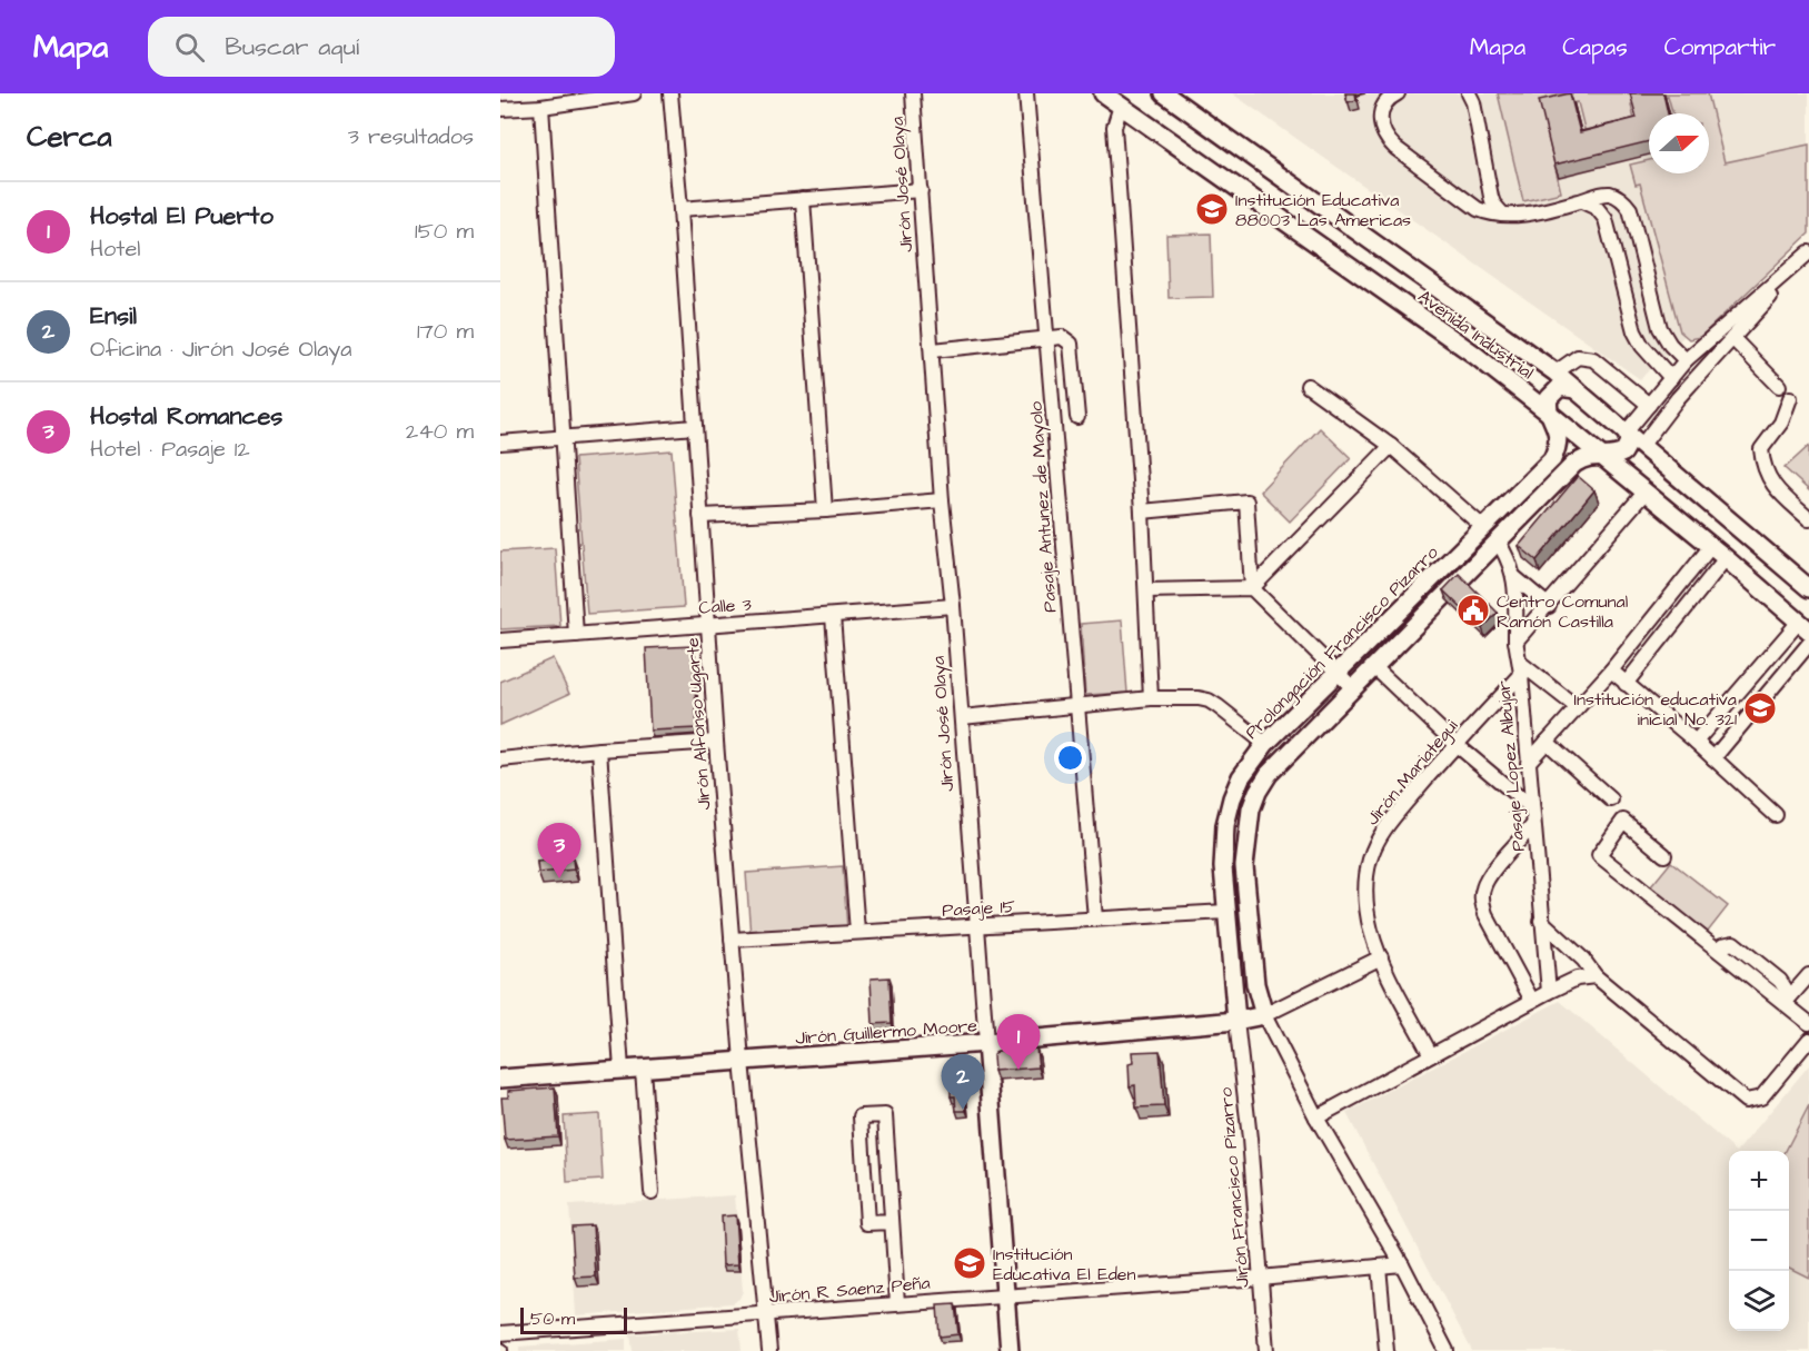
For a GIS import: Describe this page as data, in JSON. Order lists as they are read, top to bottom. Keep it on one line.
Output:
{"streets":{"main road":["Jirón José Olaya","Avenida Industrial","Prolongación Francisco Pizarro","Jirón Guillermo Moore"],"street":["Pasaje Antunez de Mayolo","Calle 3","Jirón Alfonso Ugarte","Pasaje Lopez Albujar","Jirón Mariategui","Pasaje 15","Jirón Francisco Pizarro","Jirón R Saenz Peña"]},"crossings":[["Jirón José Olaya","Calle 3"],["Jirón José Olaya","Pasaje 15"],["Jirón José Olaya","Jirón Guillermo Moore"],["Jirón José Olaya","Jirón R Saenz Peña"],["Avenida Industrial","Prolongación Francisco Pizarro"],["Pasaje Antunez de Mayolo","Pasaje 15"],["Calle 3","Jirón Alfonso Ugarte"],["Prolongación Francisco Pizarro","Pasaje 15"],["Prolongación Francisco Pizarro","Jirón Guillermo Moore"],["Prolongación Francisco Pizarro","Jirón Francisco Pizarro"],["Jirón Alfonso Ugarte","Pasaje 15"],["Jirón Alfonso Ugarte","Jirón Guillermo Moore"],["Jirón Alfonso Ugarte","Jirón R Saenz Peña"],["Pasaje Lopez Albujar","Jirón Mariategui"],["Jirón Mariategui","Jirón Guillermo Moore"],["Jirón Guillermo Moore","Jirón Francisco Pizarro"],["Jirón Francisco Pizarro","Jirón R Saenz Peña"]],"places":{"school or university":["Institución Educativa 88003 Las Americas","Institución educativa inicial No. 321","Institución Educativa El Eden"],"public building":["Centro Comunal Ramón Castilla"]},"scale_bar":"50 m","north":"right","page":{"header":"Mapa","search":"Buscar aquí","nav":["Mapa","Capas","Compartir"],"heading":["Cerca","3 resultados"],"list":[{"mark":"1","name":"Hostal El Puerto","note":"Hotel","value":"150 m"},{"mark":"2","name":"Ensil","note":"Oficina · Jirón José Olaya","value":"170 m"},{"mark":"3","name":"Hostal Romances","note":"Hotel · Pasaje 12","value":"240 m"}],"pins":["3","1","2"],"map_buttons":["+","−"],"scale":"50 m"}}
